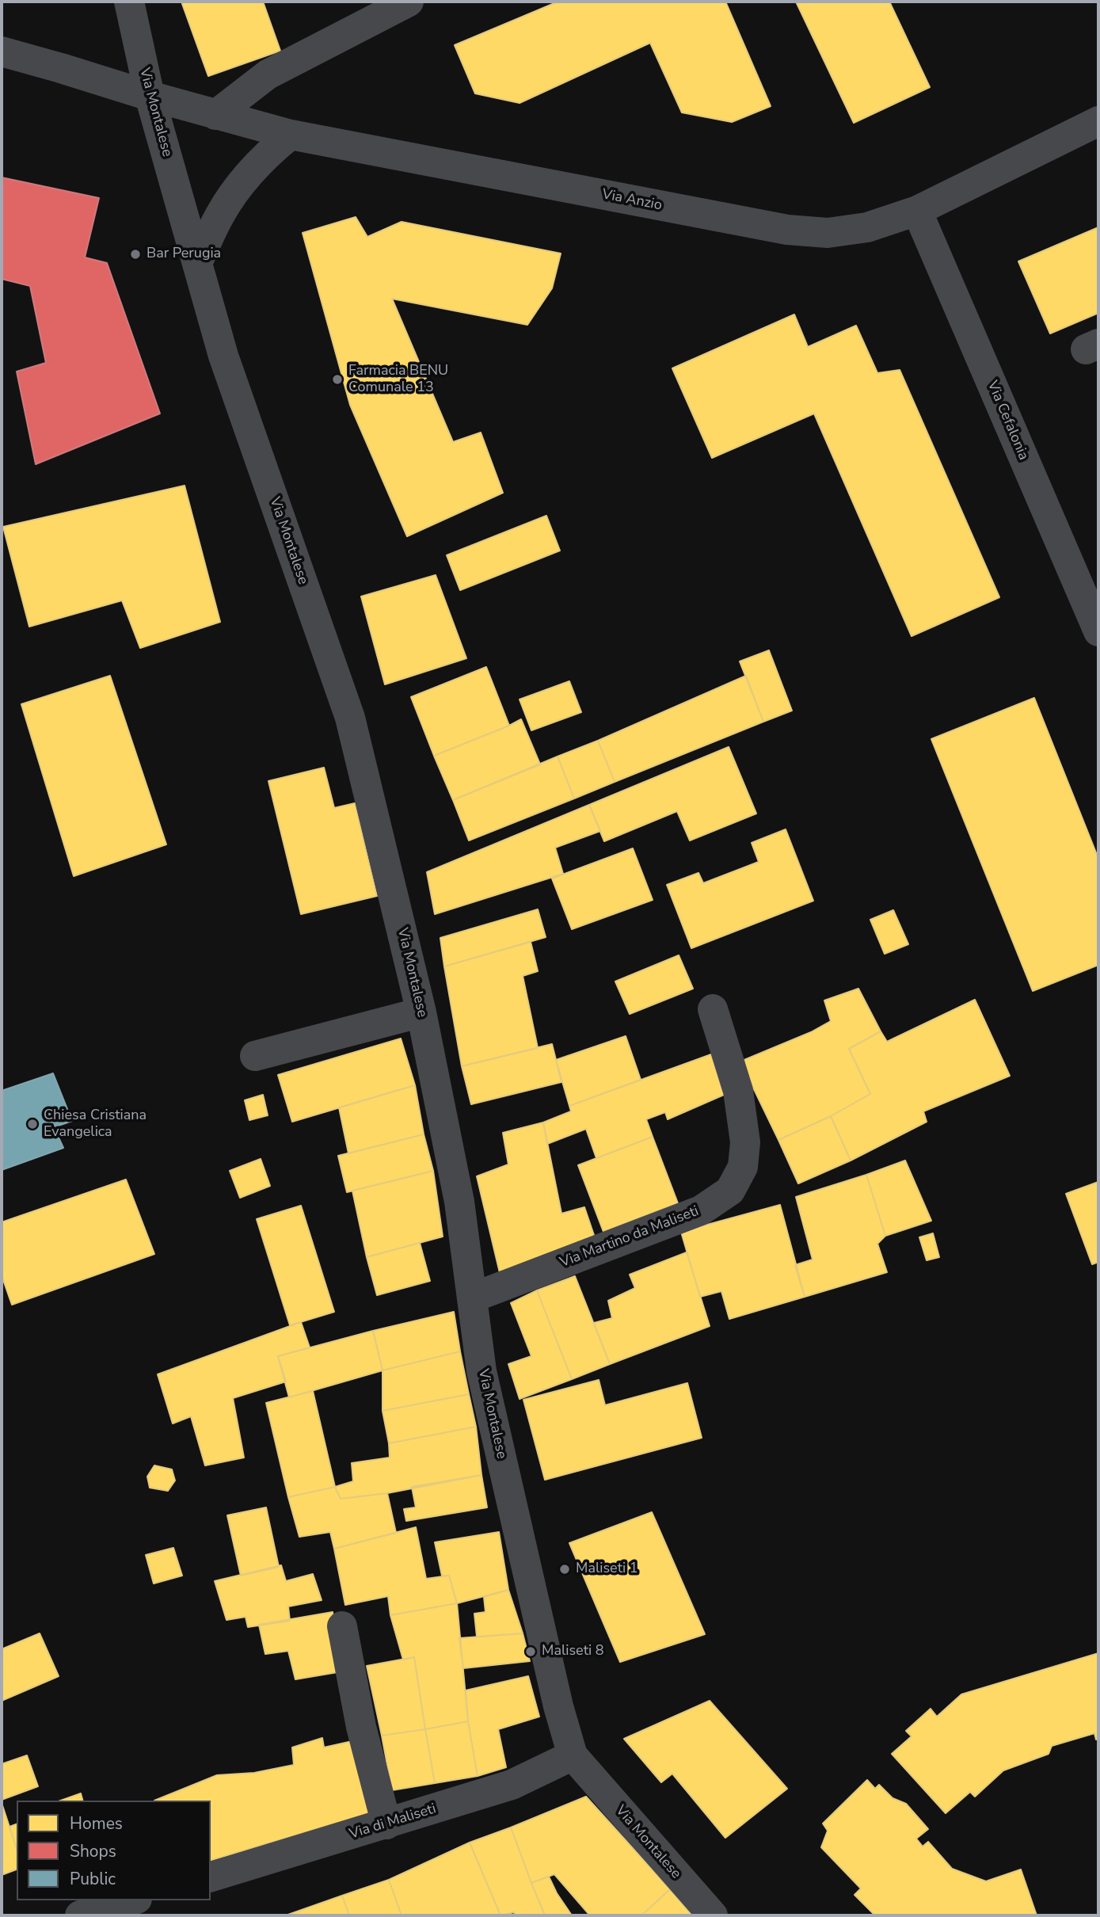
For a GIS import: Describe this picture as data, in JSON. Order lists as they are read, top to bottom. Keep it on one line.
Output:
{"streets":{"street":["Via Montalese","Via Anzio","Via Cefalonia","Via Martino da Maliseti","Via di Maliseti"]},"crossings":[["Via Montalese","Via Anzio"],["Via Montalese","Via Martino da Maliseti"],["Via Montalese","Via di Maliseti"],["Via Anzio","Via Cefalonia"]],"places":["Bar Perugia","Farmacia BENU Comunale 13","Chiesa Cristiana Evangelica","Maliseti 1","Maliseti 8"],"legend":["Homes","Shops","Public"]}
